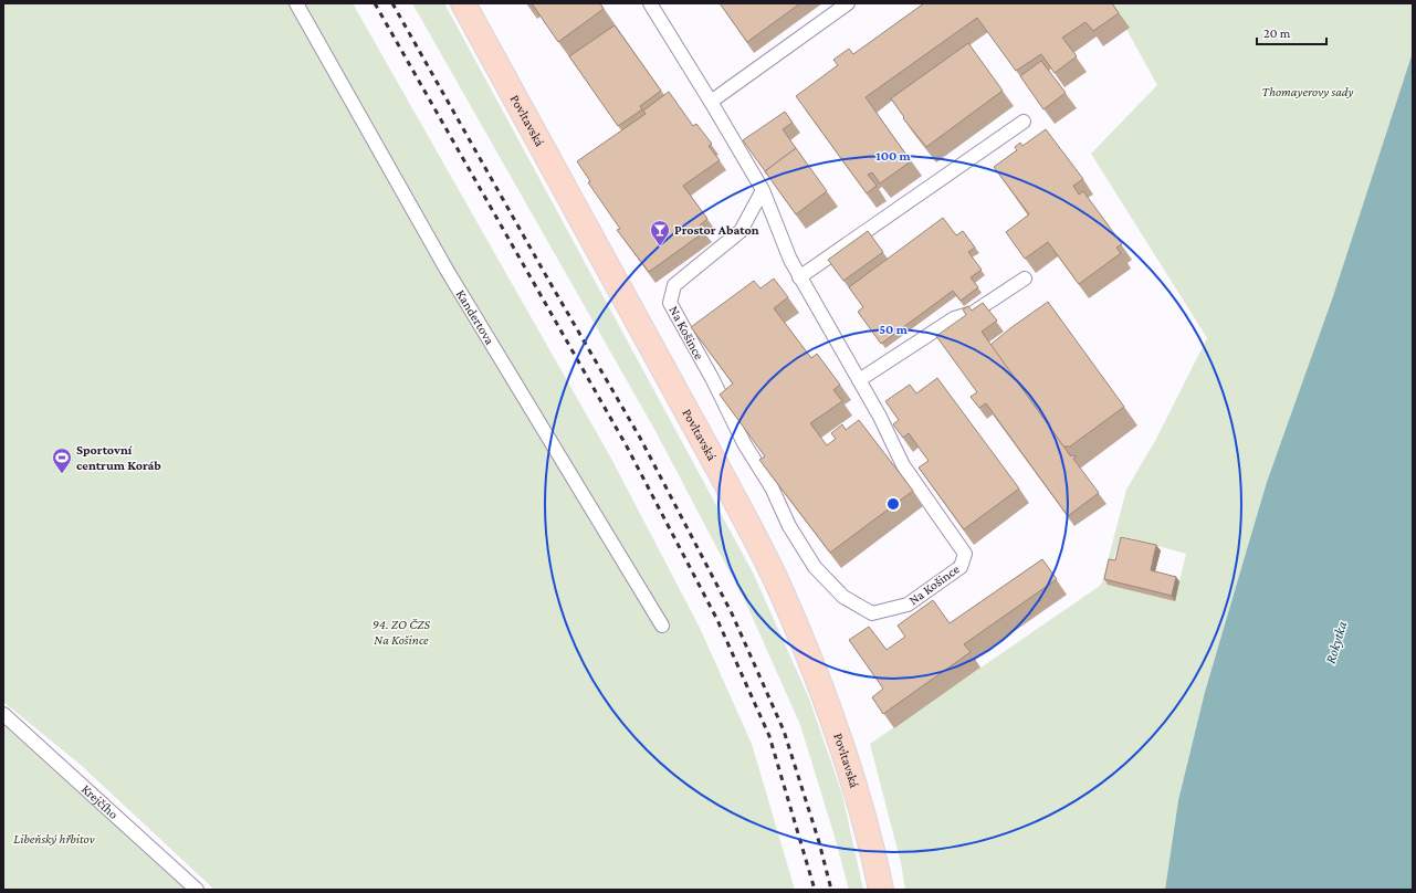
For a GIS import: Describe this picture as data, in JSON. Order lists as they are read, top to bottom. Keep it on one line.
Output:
{"streets":{"main road":["Povltavská"],"lane":["Kandertova","Na Košince","Krejčího"]},"water":["Rokytka"],"parks":["Thomayerovy sady","94. ZO ČZS Na Košince","Libeňský hřbitov"],"places":{"bar":["Prostor Abaton"],"sports":["Sportovní centrum Koráb"]},"scale_bar":"20 m","rings":["100 m","50 m"]}
